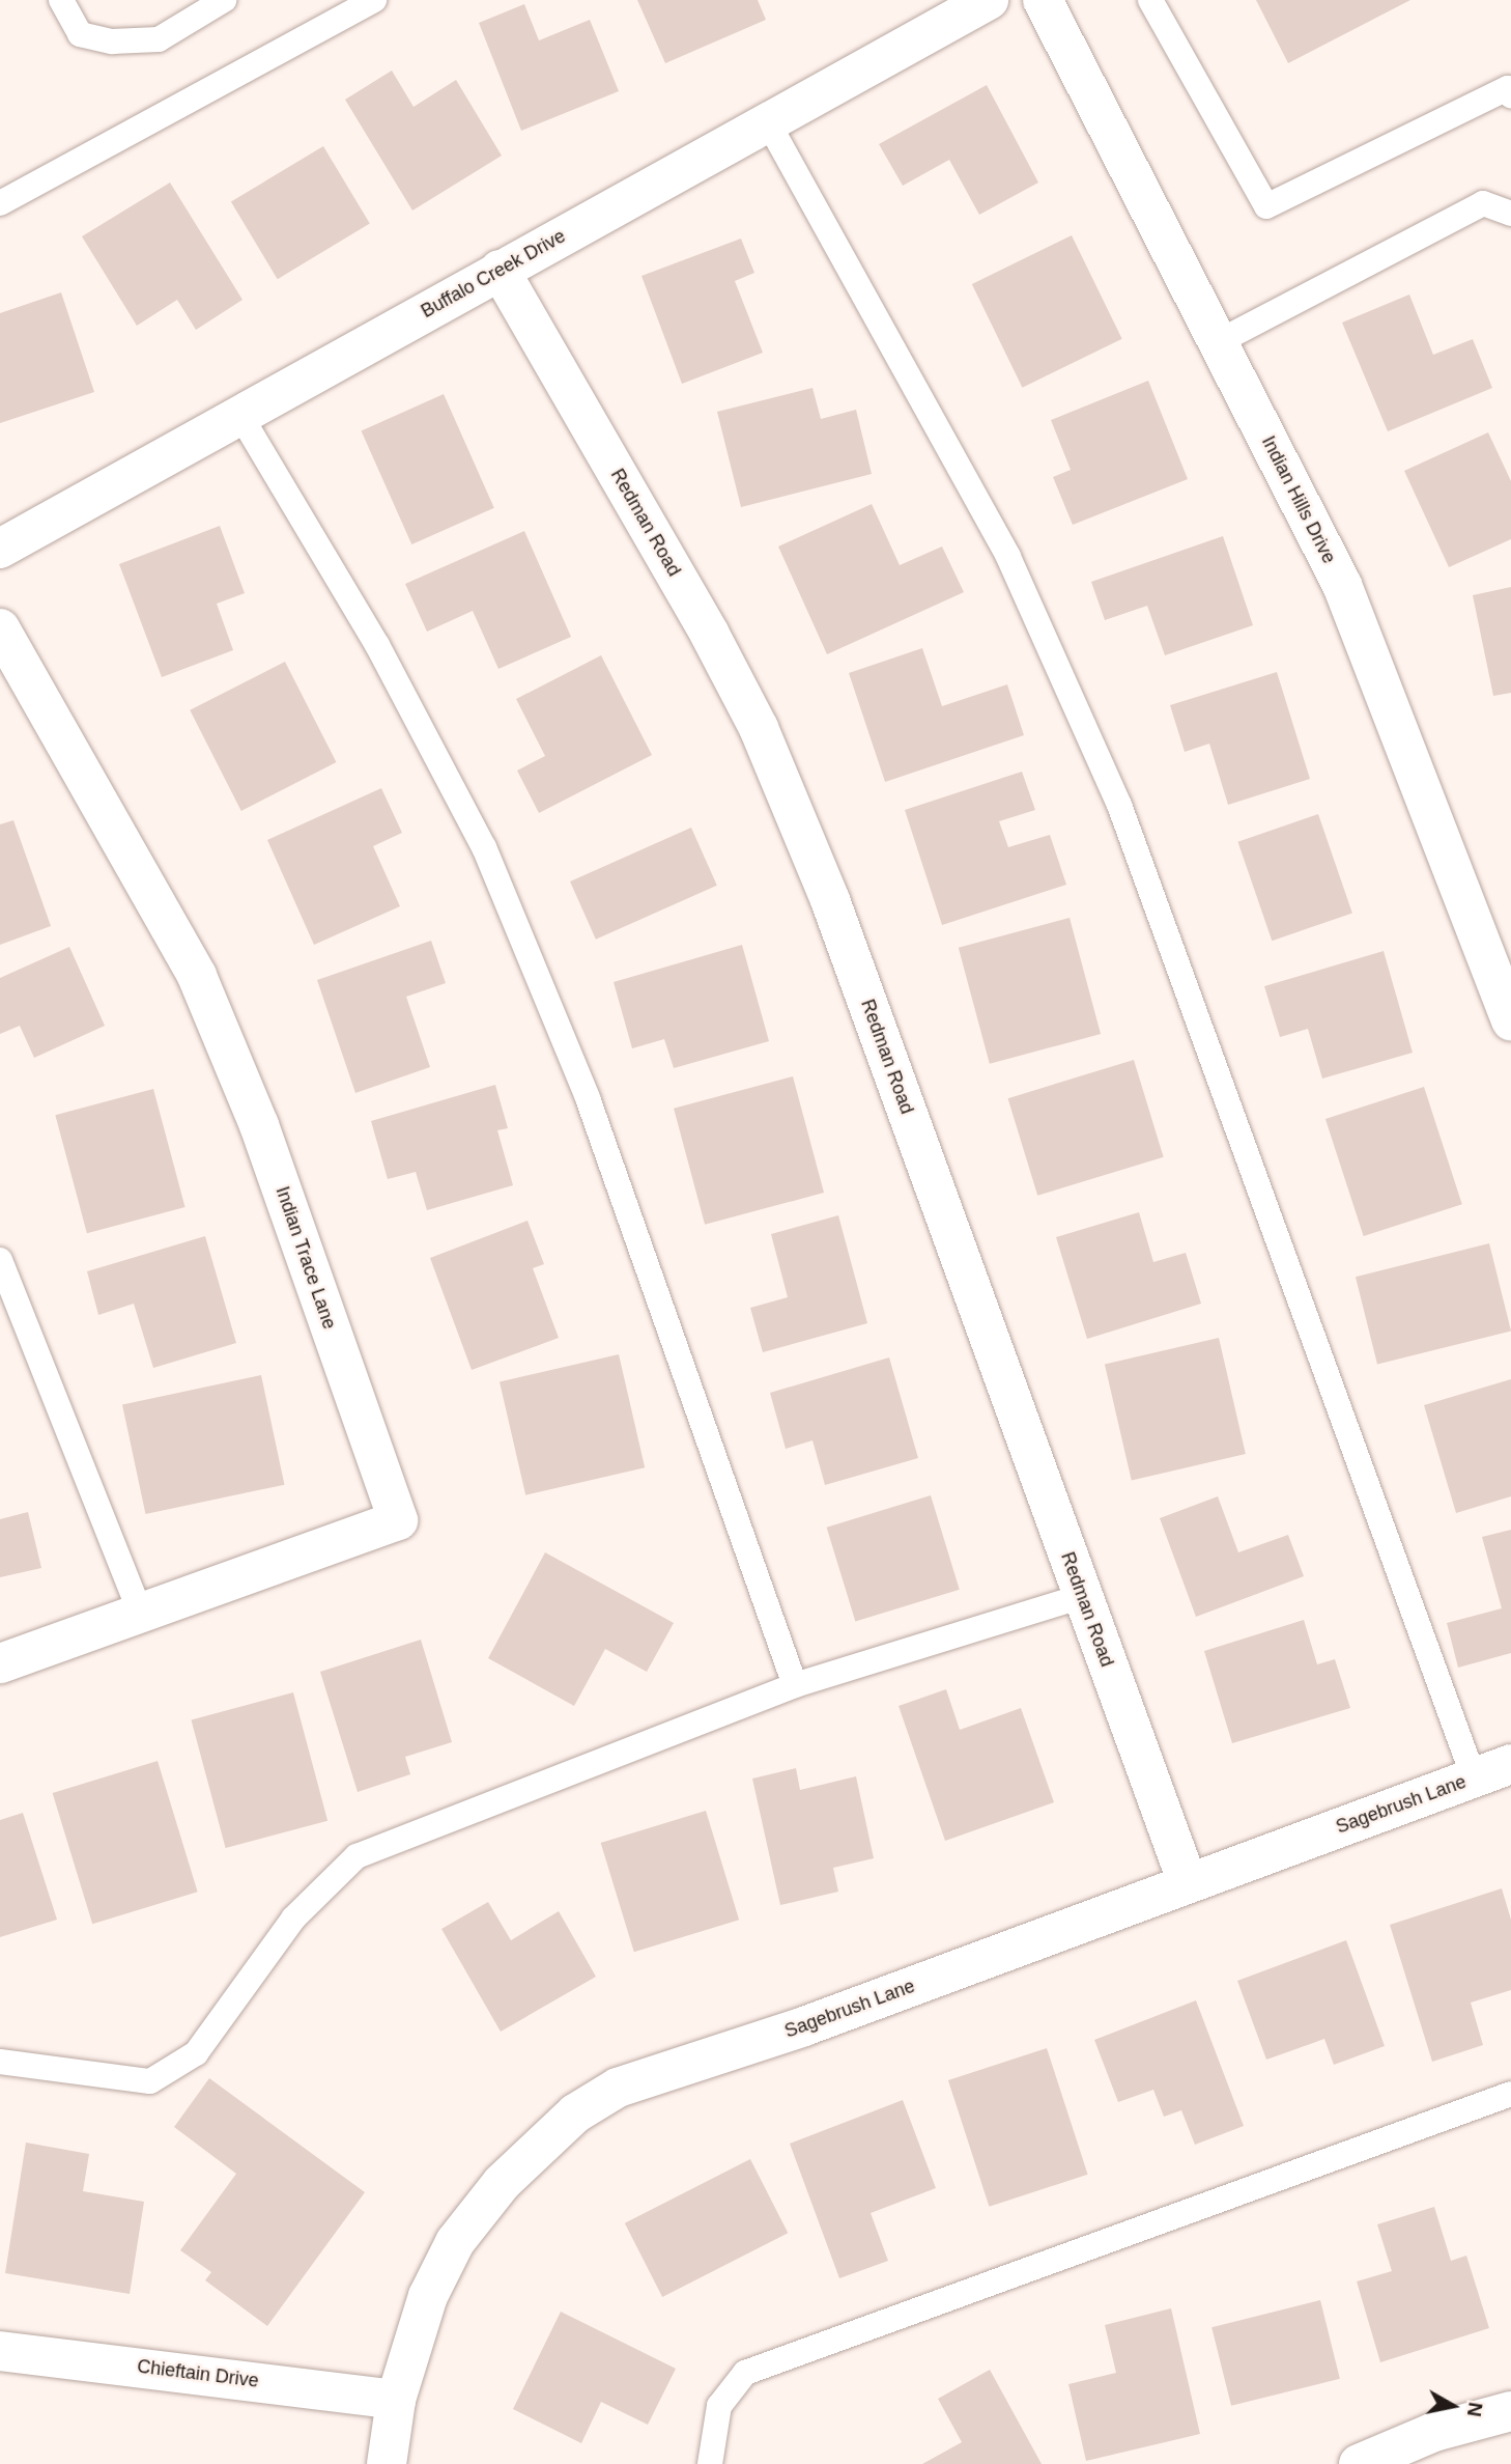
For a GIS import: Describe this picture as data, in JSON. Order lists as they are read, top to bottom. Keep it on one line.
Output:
{"streets":{"street":["Buffalo Creek Drive","Indian Hills Drive","Redman Road","Indian Trace Lane","Sagebrush Lane","Chieftain Drive"]},"crossings":[["Buffalo Creek Drive","Redman Road"],["Redman Road","Sagebrush Lane"],["Sagebrush Lane","Chieftain Drive"]],"north":"right"}
